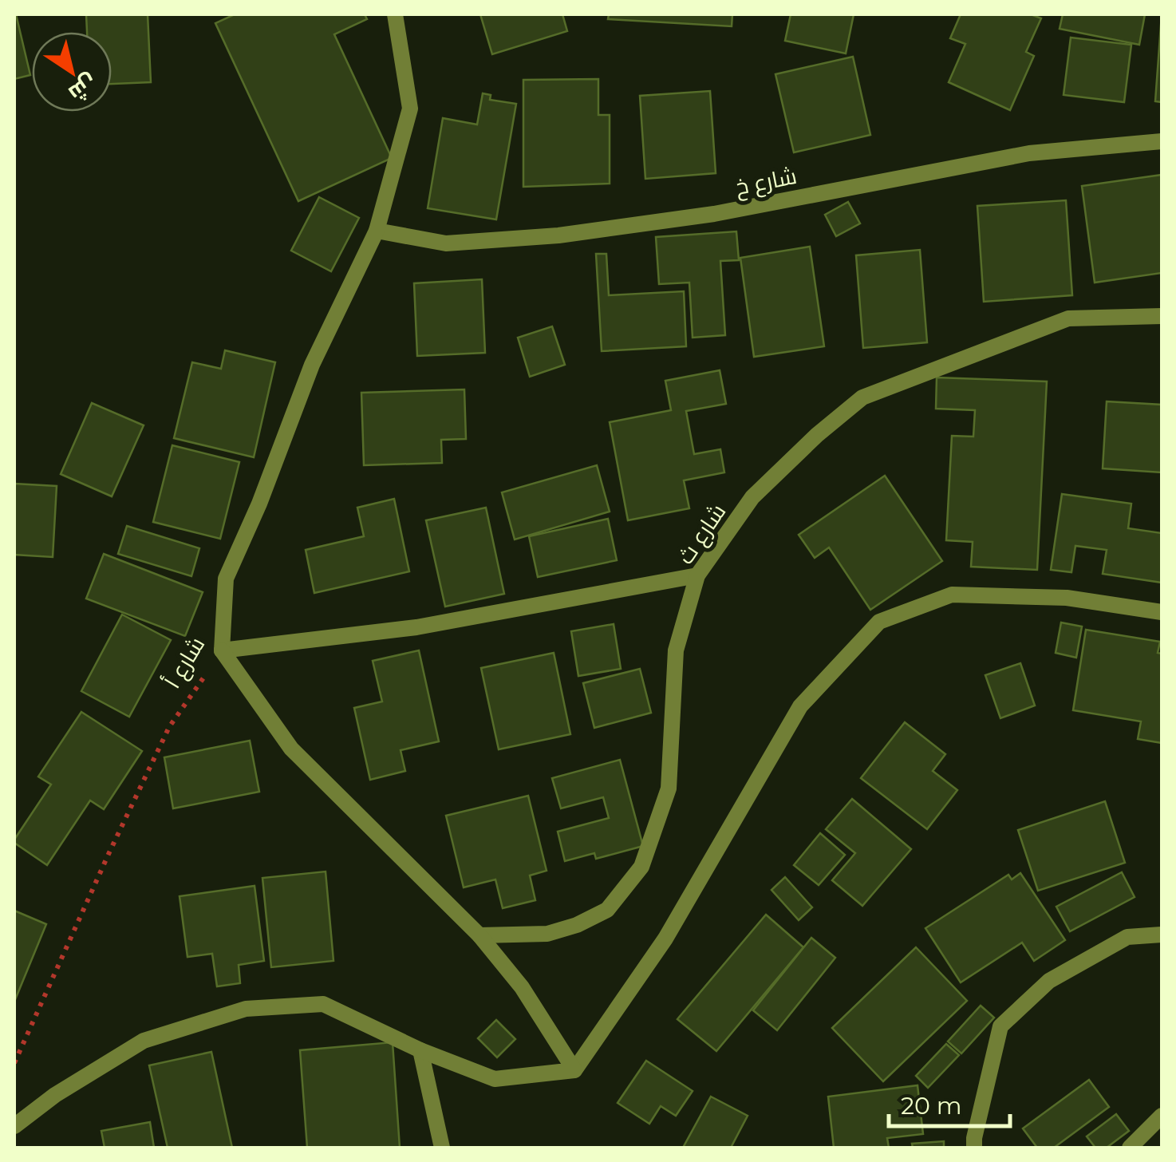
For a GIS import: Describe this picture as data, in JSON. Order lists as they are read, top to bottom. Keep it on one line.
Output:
{"streets":{"street":["شارع خ","شارع ث","شارع أ"]},"crossings":[["شارع خ","شارع أ"]],"scale_bar":"20 m","north":"bottom right"}
